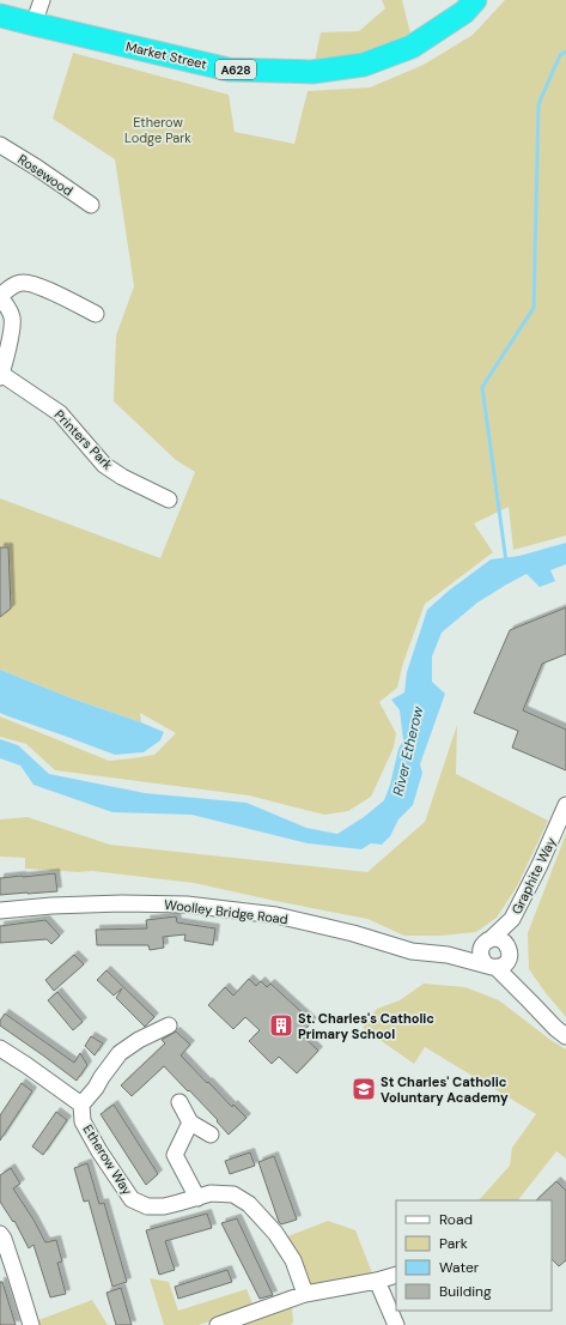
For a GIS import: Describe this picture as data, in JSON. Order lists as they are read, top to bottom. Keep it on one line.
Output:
{"streets":{"highway":["Market Street","A628"],"street":["Rosewood","Printers Park","Graphite Way","Woolley Bridge Road","Etherow Way"]},"crossings":[["Graphite Way","Woolley Bridge Road"]],"water":["River Etherow"],"parks":["Etherow Lodge Park"],"places":{"building":["St. Charles's Catholic Primary School"],"school or university":["St Charles' Catholic Voluntary Academy"]},"legend":["Road","Park","Water","Building"]}
